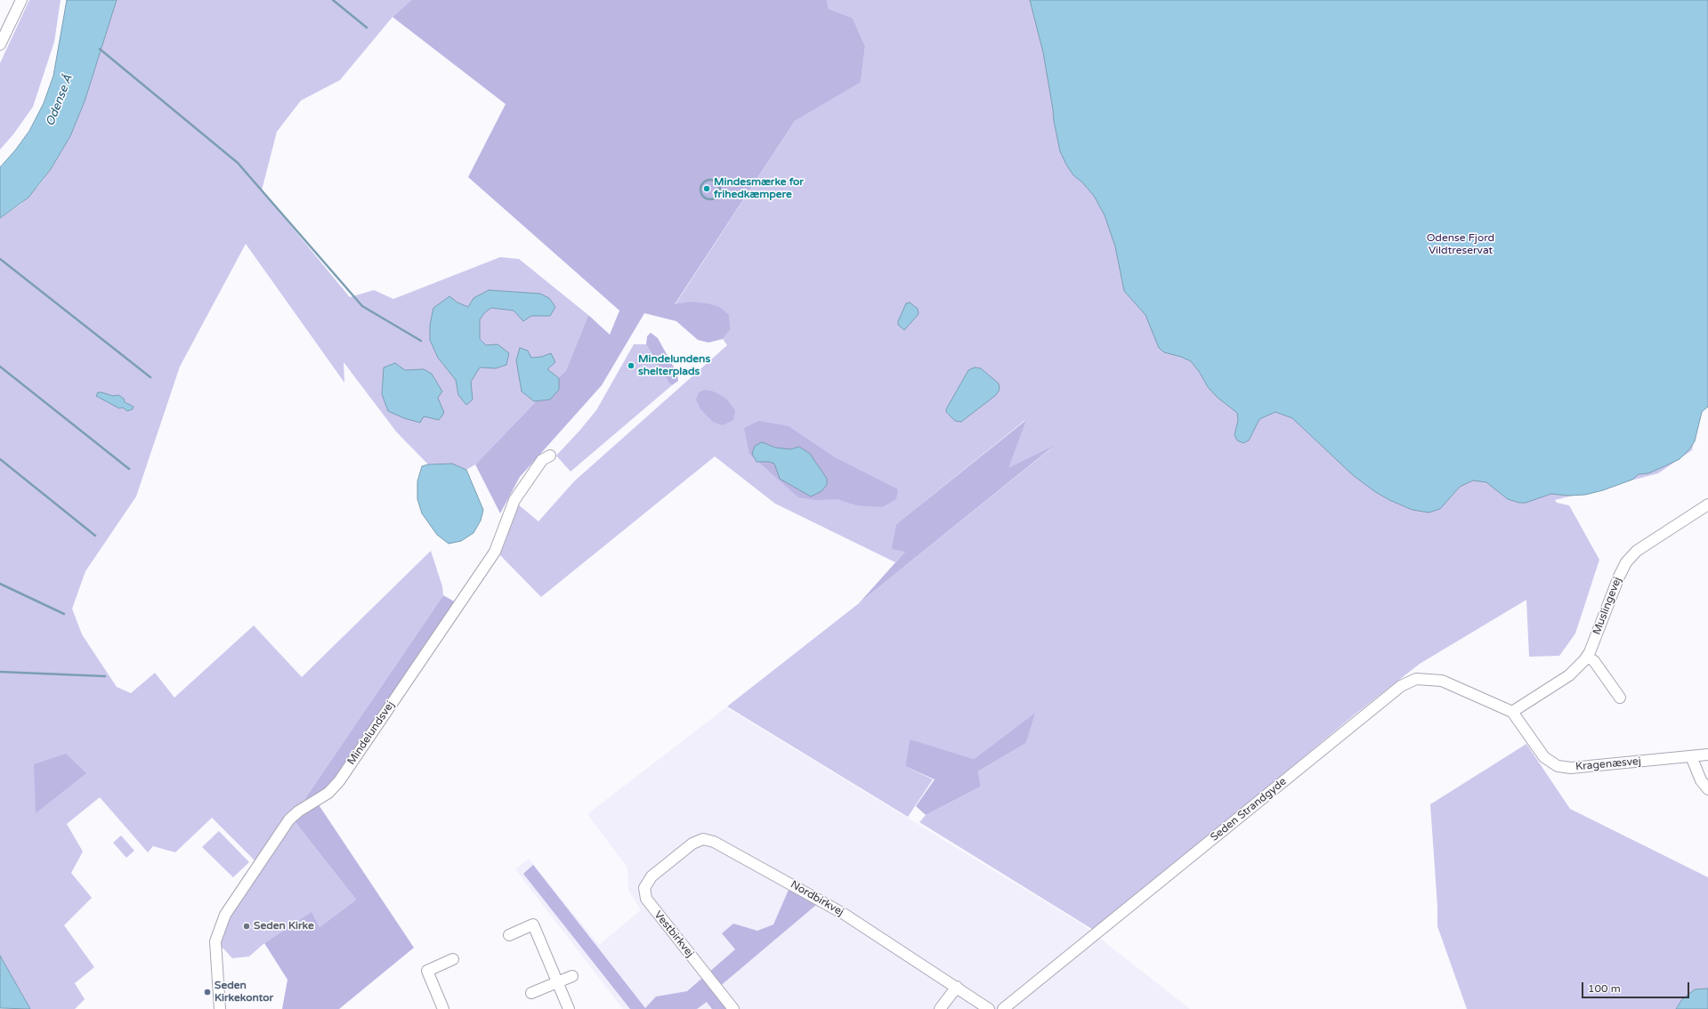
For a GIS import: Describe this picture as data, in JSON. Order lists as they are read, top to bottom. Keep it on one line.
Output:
{"streets":{"street":["Muslingevej","Mindelundsvej","Kragenæsvej","Seden Strandgyde","Nordbirkvej","Vestbirkvej"]},"crossings":[["Muslingevej","Kragenæsvej"],["Muslingevej","Seden Strandgyde"],["Kragenæsvej","Seden Strandgyde"],["Nordbirkvej","Vestbirkvej"]],"water":["Odense Å"],"parks":["Odense Fjord Vildtreservat"],"places":["Mindesmærke for frihedkæmpere","Mindelundens shelterplads","Seden Kirke","Seden Kirkekontor"],"scale_bar":"100 m"}
